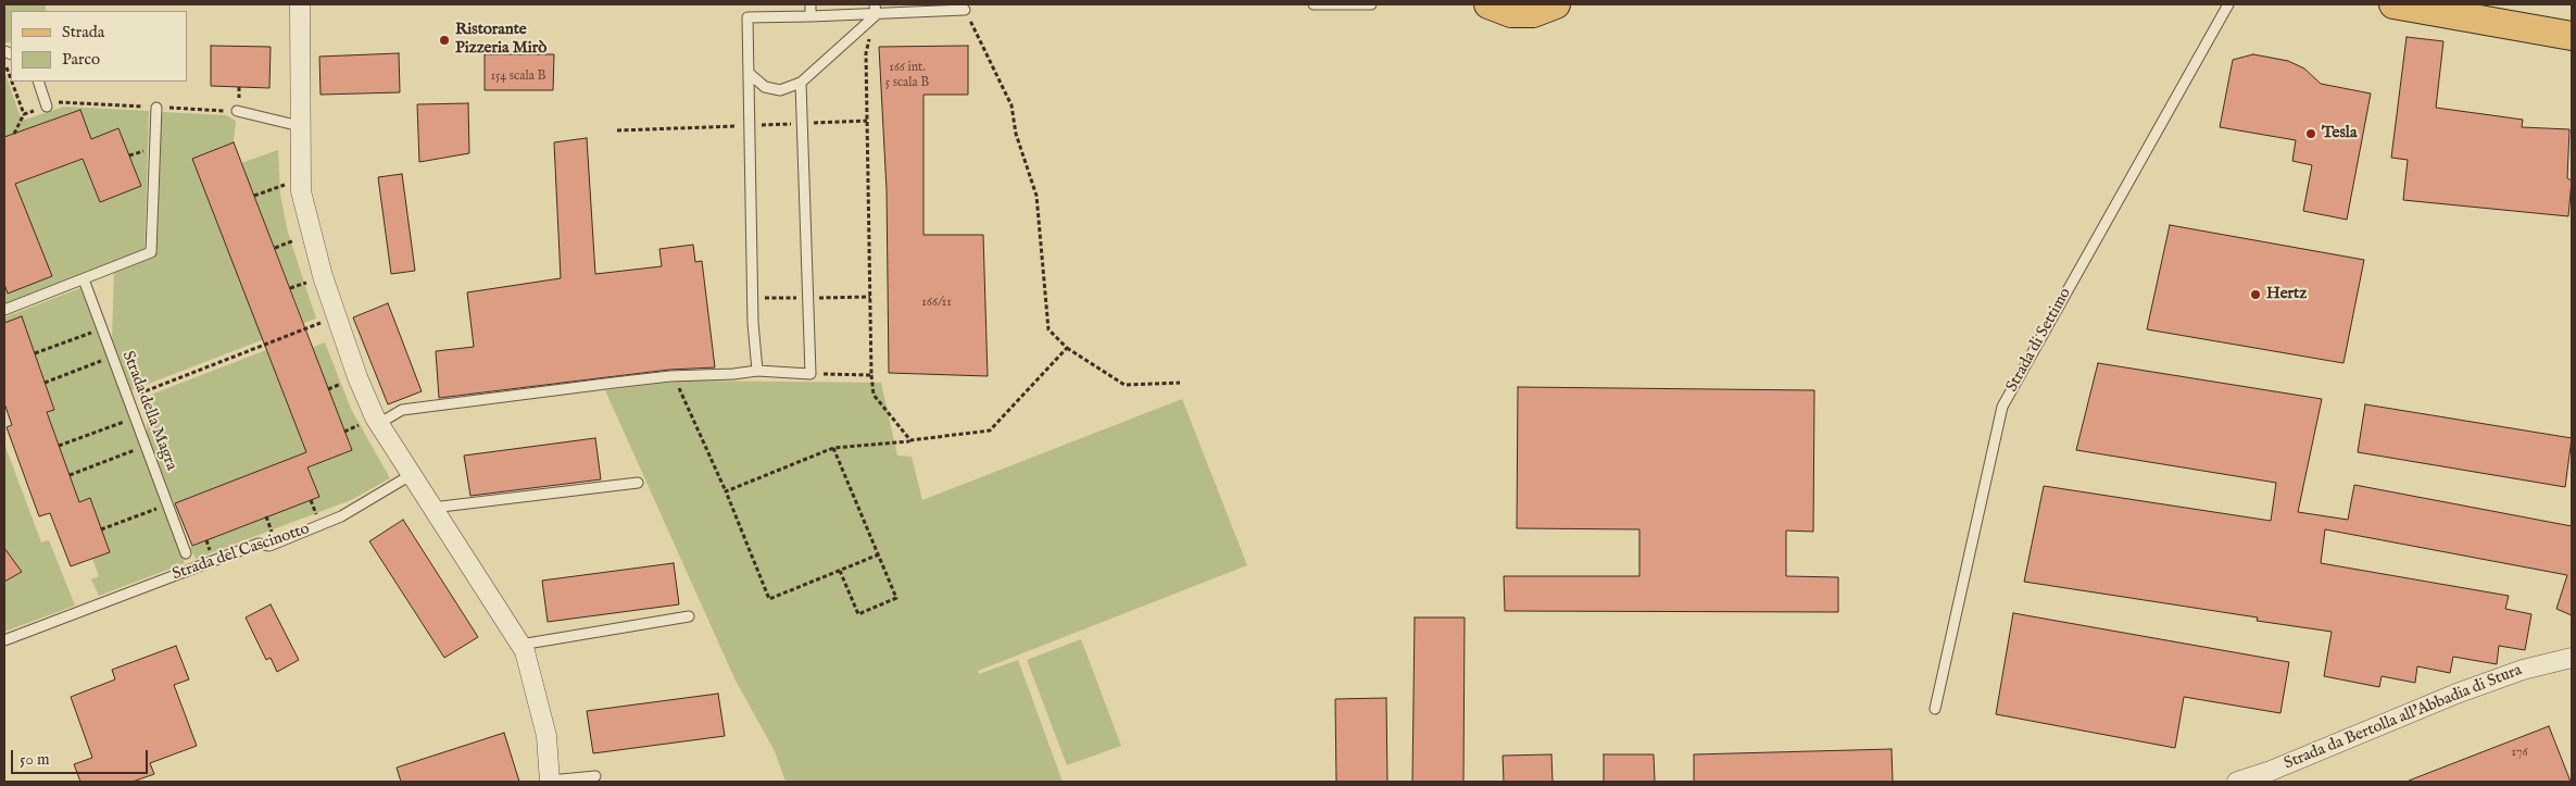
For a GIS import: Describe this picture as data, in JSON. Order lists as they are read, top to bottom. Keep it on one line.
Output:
{"streets":{"street":["Strada da Bertolla all'Abbadia di Stura"],"lane":["Strada di Settimo","Strada della Magra","Strada del Cascinotto"]},"places":["Ristorante Pizzeria Mirò","Tesla","Hertz"],"house_numbers":["166 int. 5 scala B","154 scala B","166/11","176"],"legend":["Strada","Parco"],"scale_bar":"50 m"}
